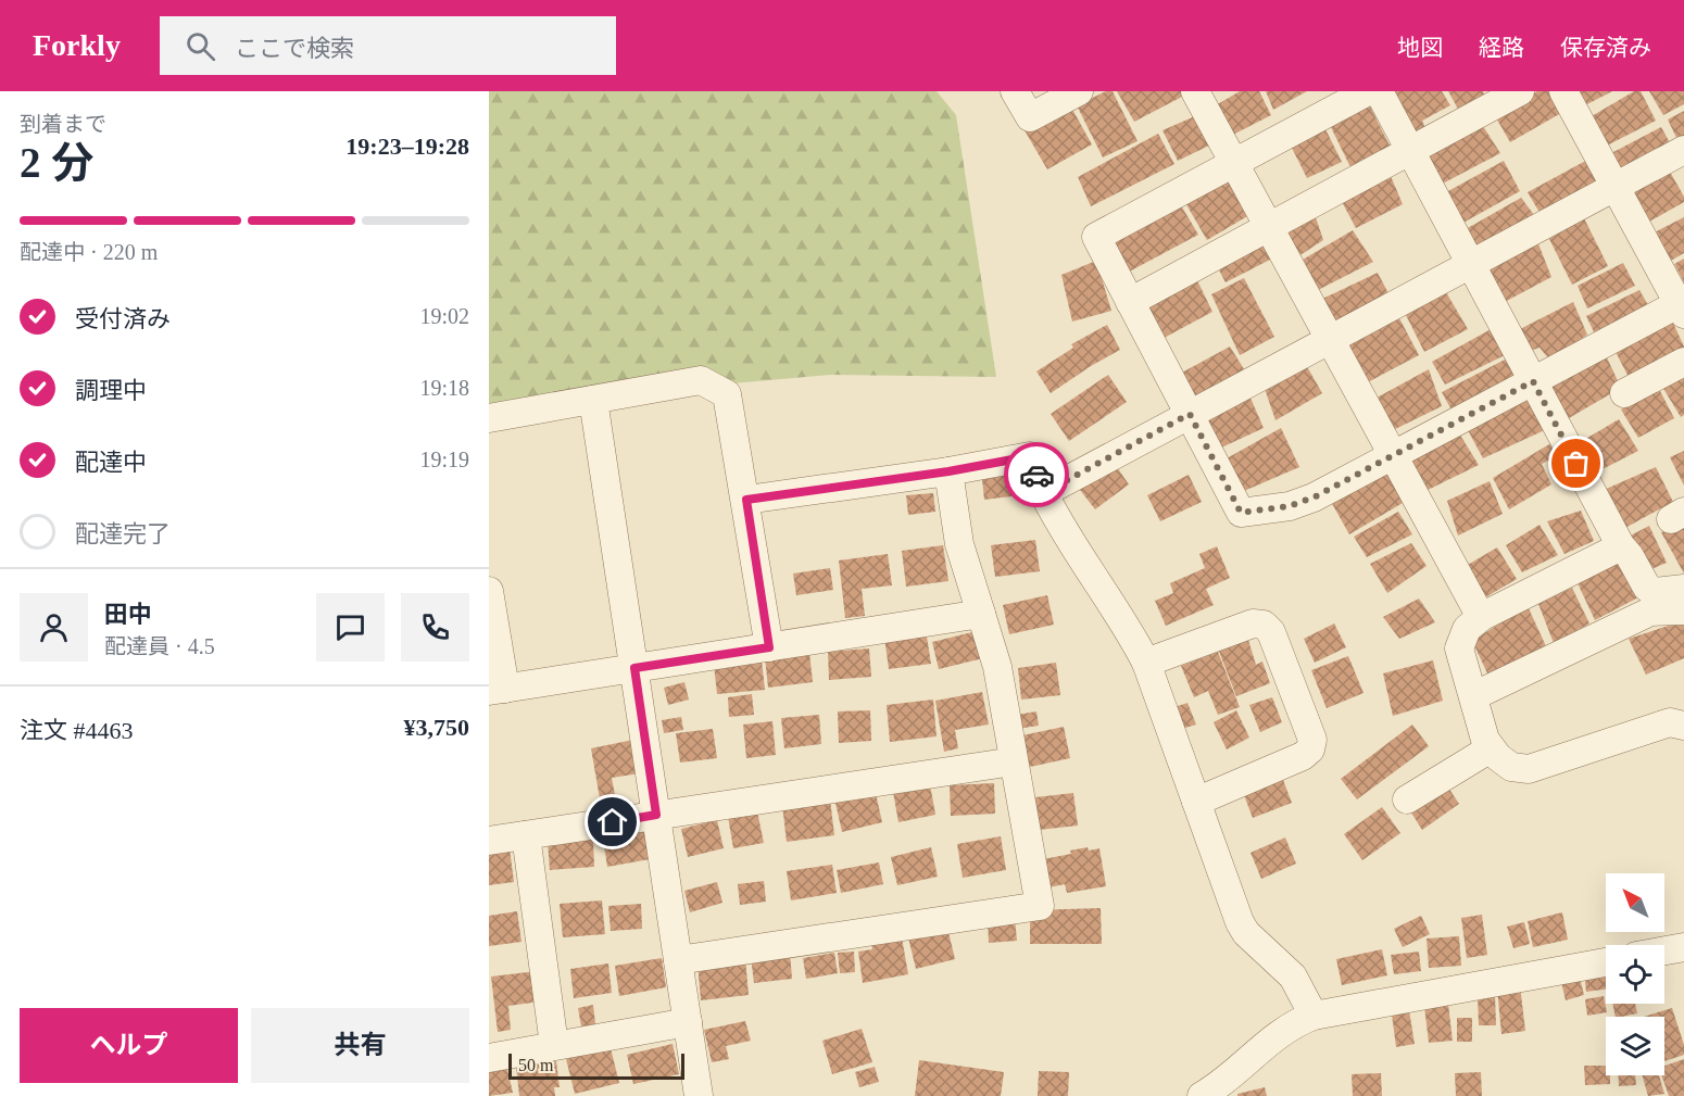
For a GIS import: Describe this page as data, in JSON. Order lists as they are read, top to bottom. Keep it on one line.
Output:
{"scale_bar":"50 m","north":"top left","page":{"header":"Forkly","search":"ここで検索","nav":["地図","経路","保存済み"],"heading":["2 分","到着まで","19:23–19:28"],"panel":["田中","配達員 · 4.5","注文 #4463","¥3,750"],"bar":"配達中 · 220 m","list":[["受付済み","19:02"],["調理中","19:18"],["配達中","19:19"],"配達完了"],"buttons":["ヘルプ","共有"],"scale":"50 m"}}
